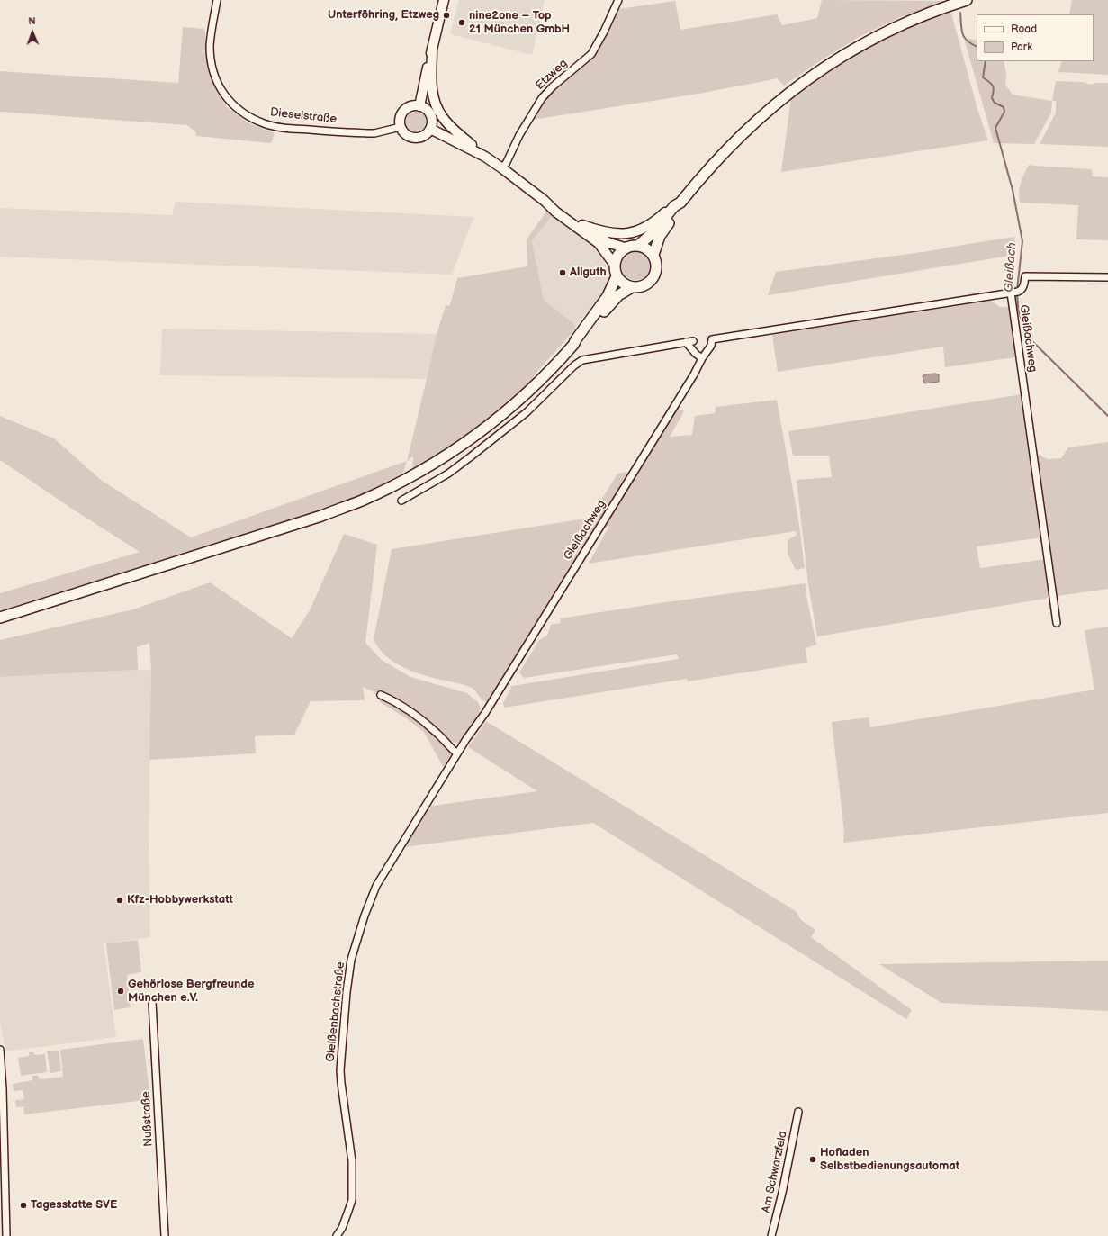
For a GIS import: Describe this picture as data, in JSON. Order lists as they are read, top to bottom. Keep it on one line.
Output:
{"streets":{"street":["Etzweg","Dieselstraße","Gleißachweg","Gleißenbachstraße","Nußstraße","Am Schwarzfeld"]},"crossings":[["Gleißachweg","Gleißenbachstraße"]],"water":["Gleißach"],"places":["Unterföhring, Etzweg","nine2one – Top 21 München GmbH","Allguth","Kfz-Hobbywerkstatt","Gehörlose Bergfreunde München e.V.","Hofladen Selbstbedienungsautomat","Tagesstatte SVE"],"legend":["Road","Park"],"north":"top"}
